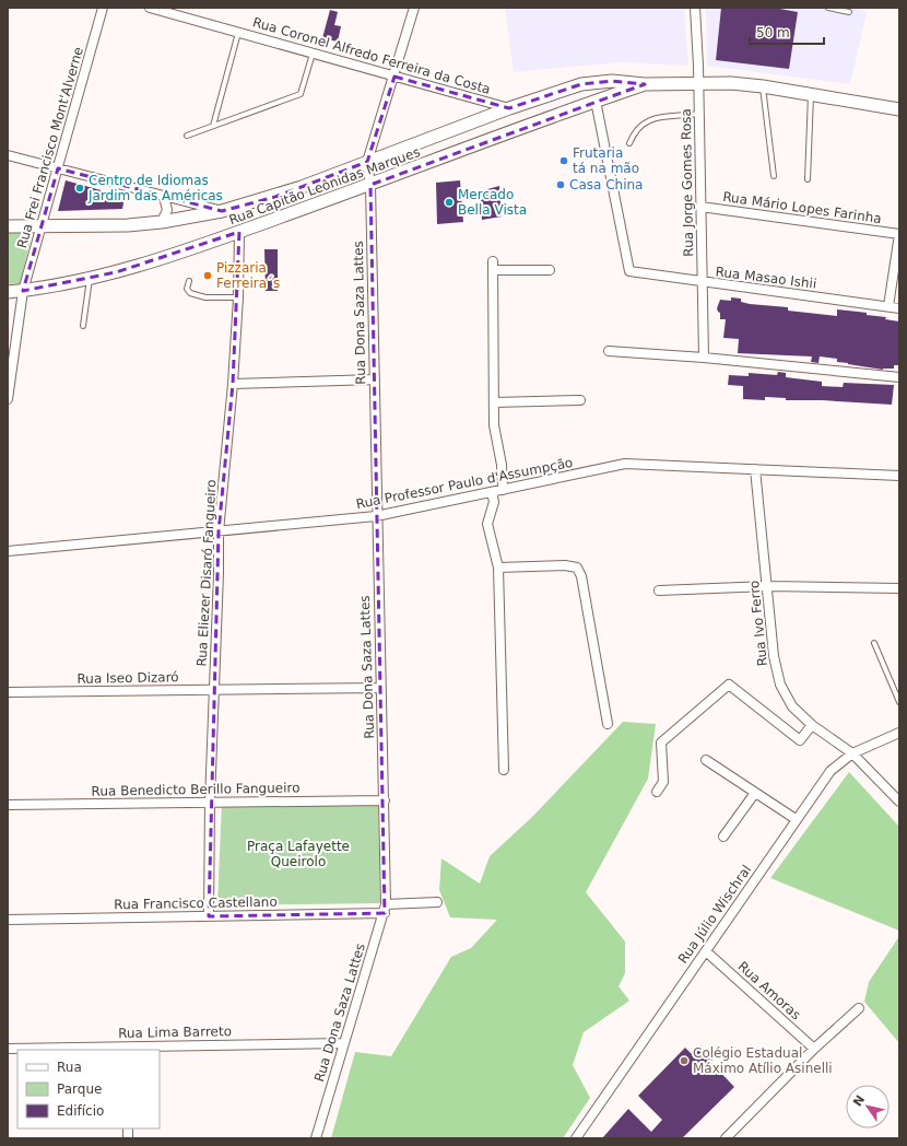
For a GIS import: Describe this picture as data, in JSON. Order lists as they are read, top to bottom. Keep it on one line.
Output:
{"streets":{"main road":["Rua Capitão Leônidas Marques"],"street":["Rua Coronel Alfredo Ferreira da Costa","Rua Frei Francisco Mont'Alverne","Rua Jorge Gomes Rosa","Rua Mário Lopes Farinha","Rua Masao Ishii","Rua Dona Saza Lattes","Rua Professor Paulo d'Assumpção","Rua Eliezer Disaró Fangueiro","Rua Ivo Ferro","Rua Iseo Dizaró","Rua Benedicto Berillo Fangueiro","Rua Francisco Castellano","Rua Júlio Wischral","Rua Amoras","Rua Lima Barreto"]},"crossings":[["Rua Coronel Alfredo Ferreira da Costa","Rua Capitão Leônidas Marques"],["Rua Frei Francisco Mont'Alverne","Rua Capitão Leônidas Marques"],["Rua Jorge Gomes Rosa","Rua Capitão Leônidas Marques"],["Rua Jorge Gomes Rosa","Rua Mário Lopes Farinha"],["Rua Jorge Gomes Rosa","Rua Masao Ishii"],["Rua Capitão Leônidas Marques","Rua Masao Ishii"],["Rua Capitão Leônidas Marques","Rua Dona Saza Lattes"],["Rua Capitão Leônidas Marques","Rua Eliezer Disaró Fangueiro"],["Rua Dona Saza Lattes","Rua Professor Paulo d'Assumpção"],["Rua Dona Saza Lattes","Rua Iseo Dizaró"],["Rua Dona Saza Lattes","Rua Benedicto Berillo Fangueiro"],["Rua Dona Saza Lattes","Rua Francisco Castellano"],["Rua Dona Saza Lattes","Rua Lima Barreto"],["Rua Professor Paulo d'Assumpção","Rua Eliezer Disaró Fangueiro"],["Rua Professor Paulo d'Assumpção","Rua Ivo Ferro"],["Rua Eliezer Disaró Fangueiro","Rua Iseo Dizaró"],["Rua Eliezer Disaró Fangueiro","Rua Benedicto Berillo Fangueiro"],["Rua Eliezer Disaró Fangueiro","Rua Francisco Castellano"],["Rua Ivo Ferro","Rua Júlio Wischral"],["Rua Júlio Wischral","Rua Amoras"]],"parks":["Praça Lafayette Queirolo"],"places":["Frutaria tá na mão","Casa China","Centro de Idiomas Jardim das Américas","Mercado Bella Vista","Pizzaria Ferreira´s","Colégio Estadual Máximo Atílio Asinelli"],"legend":["Rua","Parque","Edifício"],"scale_bar":"50 m","north":"top left"}
